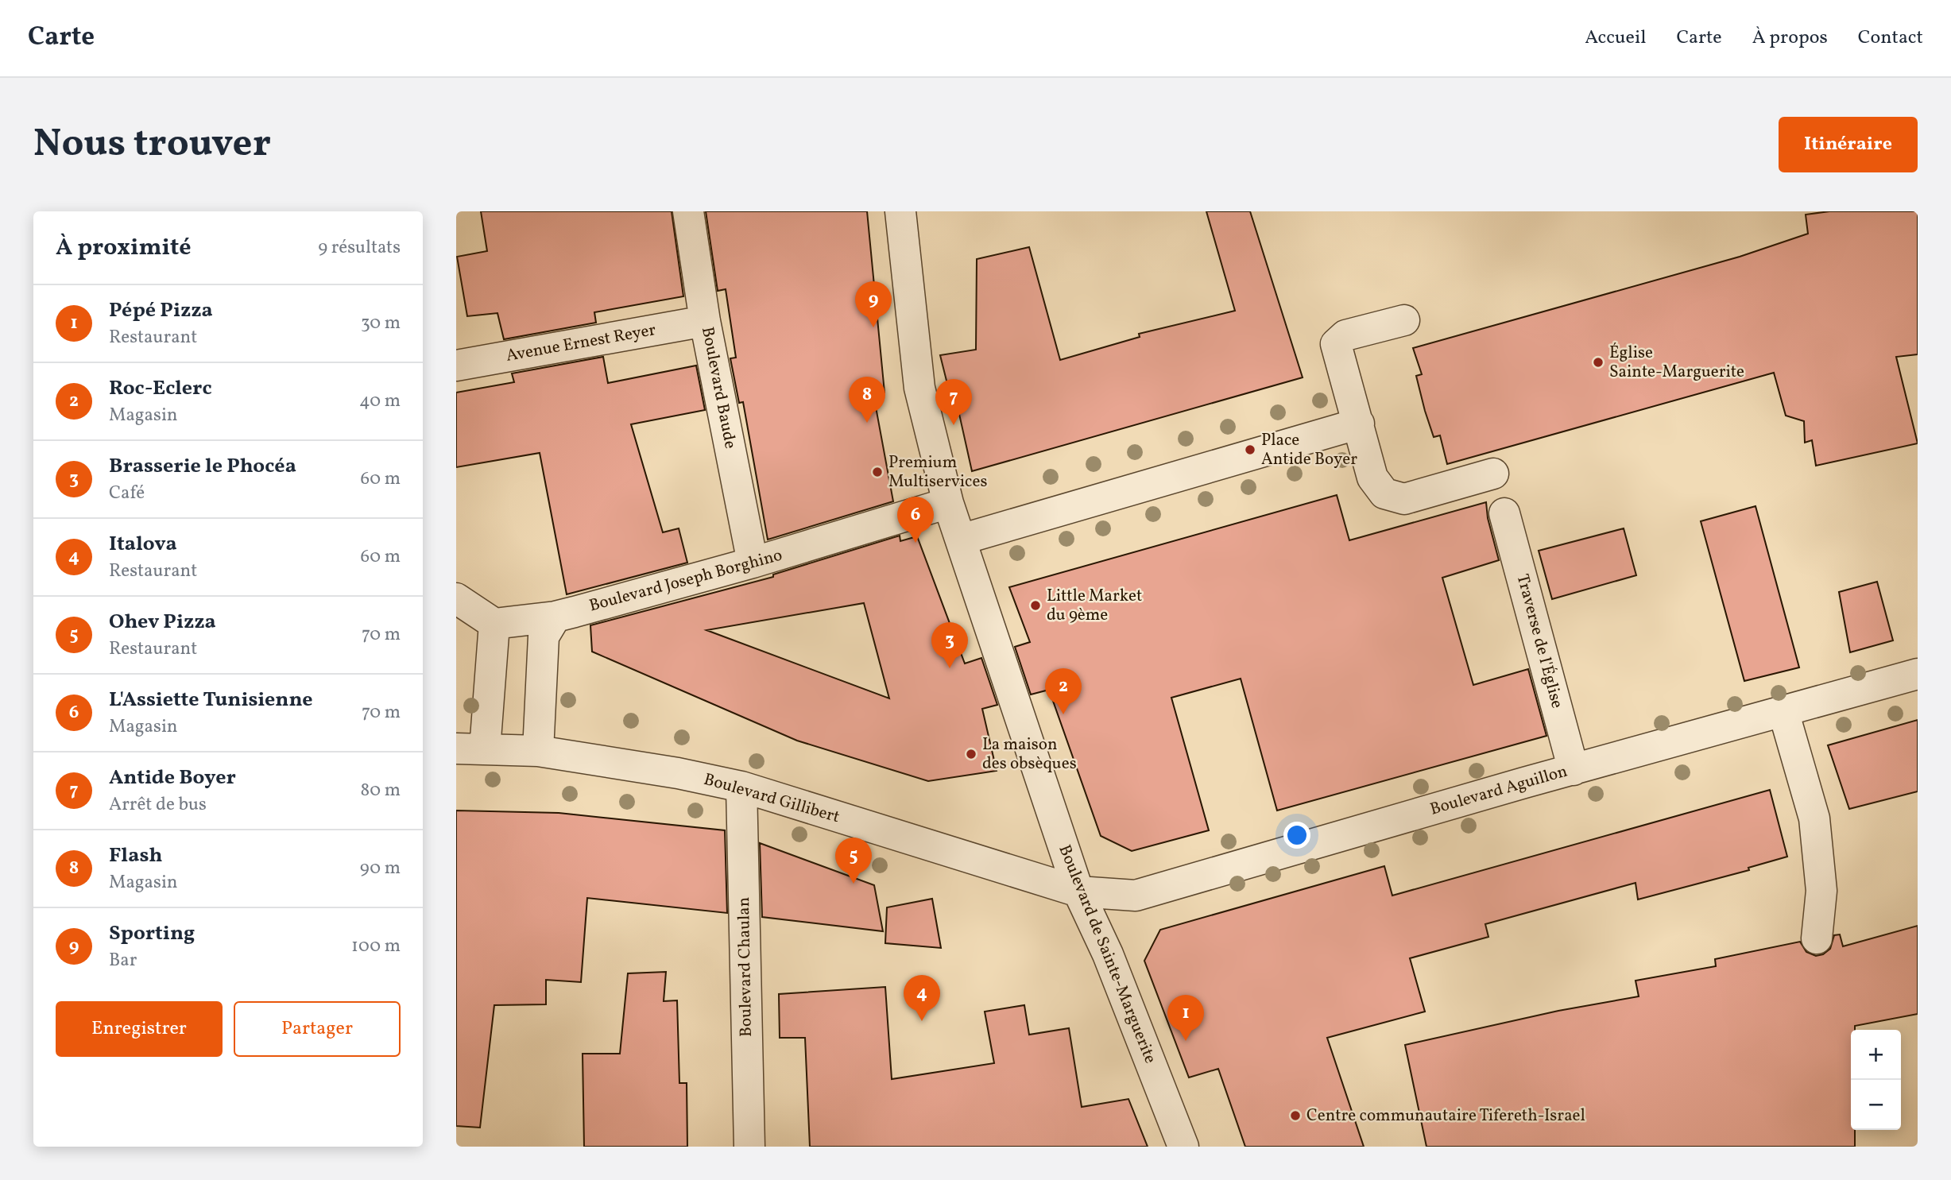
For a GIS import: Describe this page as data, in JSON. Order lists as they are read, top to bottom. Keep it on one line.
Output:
{"streets":{"street":["Avenue Ernest Reyer","Boulevard Baude","Boulevard Joseph Borghino","Traverse de l'Église","Boulevard Aguillon","Boulevard Gillibert","Boulevard de Sainte-Marguerite","Boulevard Chaulan"]},"crossings":[["Avenue Ernest Reyer","Boulevard Baude"],["Boulevard Baude","Boulevard Joseph Borghino"],["Boulevard Joseph Borghino","Boulevard de Sainte-Marguerite"],["Traverse de l'Église","Boulevard Aguillon"],["Boulevard Aguillon","Boulevard Gillibert"],["Boulevard Aguillon","Boulevard de Sainte-Marguerite"],["Boulevard Gillibert","Boulevard de Sainte-Marguerite"],["Boulevard Gillibert","Boulevard Chaulan"]],"places":["Église Sainte-Marguerite","Place Antide Boyer","Premium Multiservices","Little Market du 9ème","La maison des obsèques","Centre communautaire Tifereth-Israel"],"page":{"header":"Carte","nav":["Accueil","Carte","À propos","Contact"],"buttons":["Itinéraire",["Enregistrer","Partager"]],"title":"Nous trouver","heading":["À proximité","9 résultats"],"pins":["9","8","7","6","3","2","5","4","1"],"list":[{"mark":"1","name":"Pépé Pizza","note":"Restaurant","value":"30 m"},{"mark":"2","name":"Roc-Eclerc","note":"Magasin","value":"40 m"},{"mark":"3","name":"Brasserie le Phocéa","note":"Café","value":"60 m"},{"mark":"4","name":"Italova","note":"Restaurant","value":"60 m"},{"mark":"5","name":"Ohev Pizza","note":"Restaurant","value":"70 m"},{"mark":"6","name":"L'Assiette Tunisienne","note":"Magasin","value":"70 m"},{"mark":"7","name":"Antide Boyer","note":"Arrêt de bus","value":"80 m"},{"mark":"8","name":"Flash","note":"Magasin","value":"90 m"},{"mark":"9","name":"Sporting","note":"Bar","value":"100 m"}],"map_buttons":["+","−"]}}
